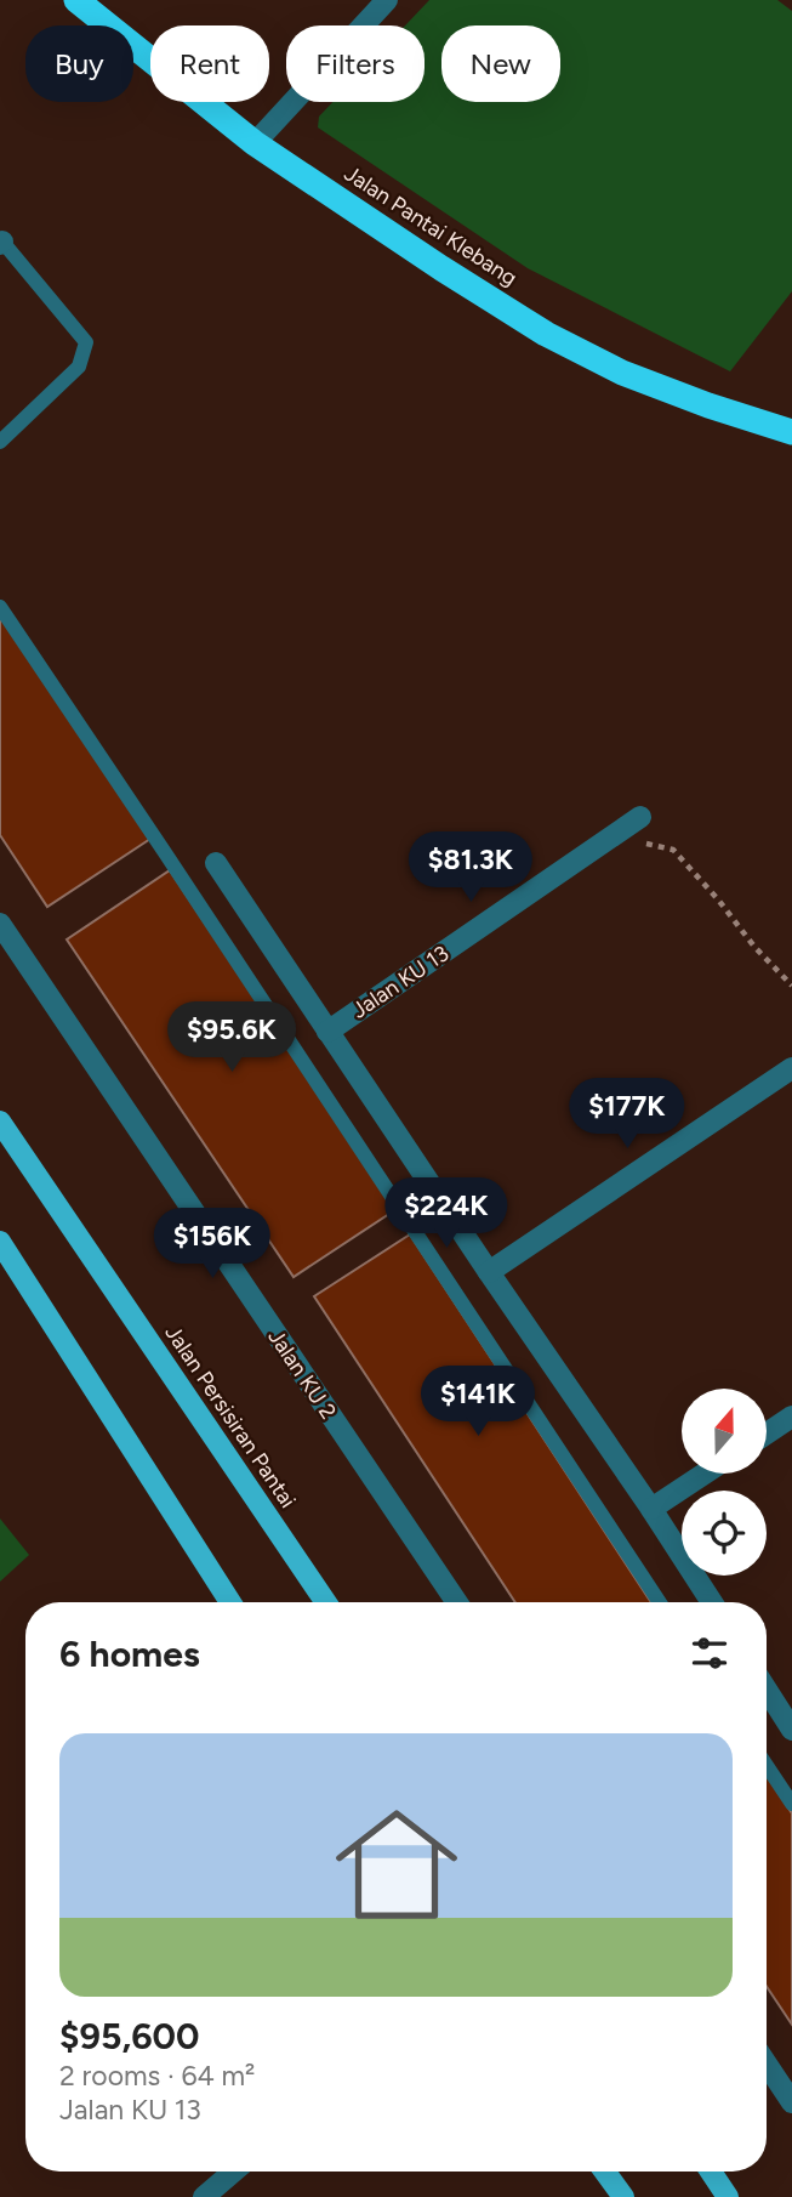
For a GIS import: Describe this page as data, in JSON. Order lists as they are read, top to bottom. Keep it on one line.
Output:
{"streets":{"highway":["Jalan Pantai Klebang"],"main road":["Jalan Persisiran Pantai"],"street":["Jalan KU 13","Jalan KU 2"]},"north":"top","page":{"chip":["Buy","Rent","Filters","New"],"price":["$81.3K","$95.6K","$177K","$224K","$156K","$141K"],"heading":"6 homes","list":[{"name":"$95,600","note":"2 rooms · 64 m² · Jalan KU 13"}]}}
